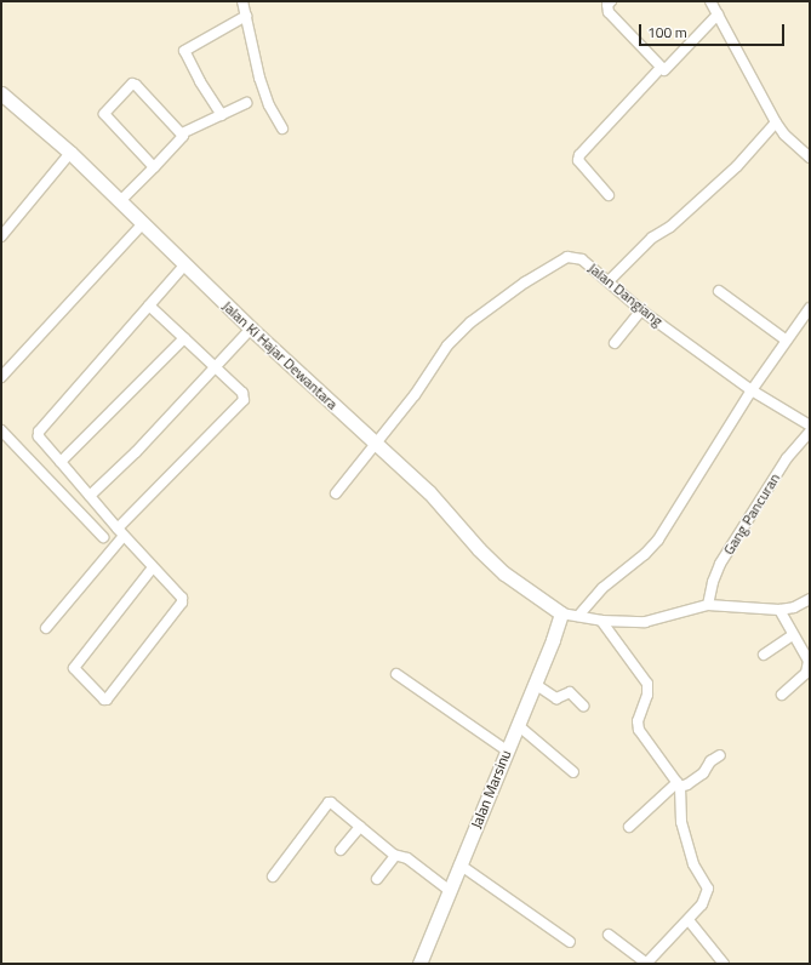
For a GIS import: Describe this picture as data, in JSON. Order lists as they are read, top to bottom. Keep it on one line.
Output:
{"streets":{"street":["Jalan Dangiang","Jalan Ki Hajar Dewantara","Gang Pancuran","Jalan Marsinu"]},"crossings":[["Jalan Dangiang","Jalan Ki Hajar Dewantara"],["Jalan Ki Hajar Dewantara","Jalan Marsinu"]],"scale_bar":"100 m"}
